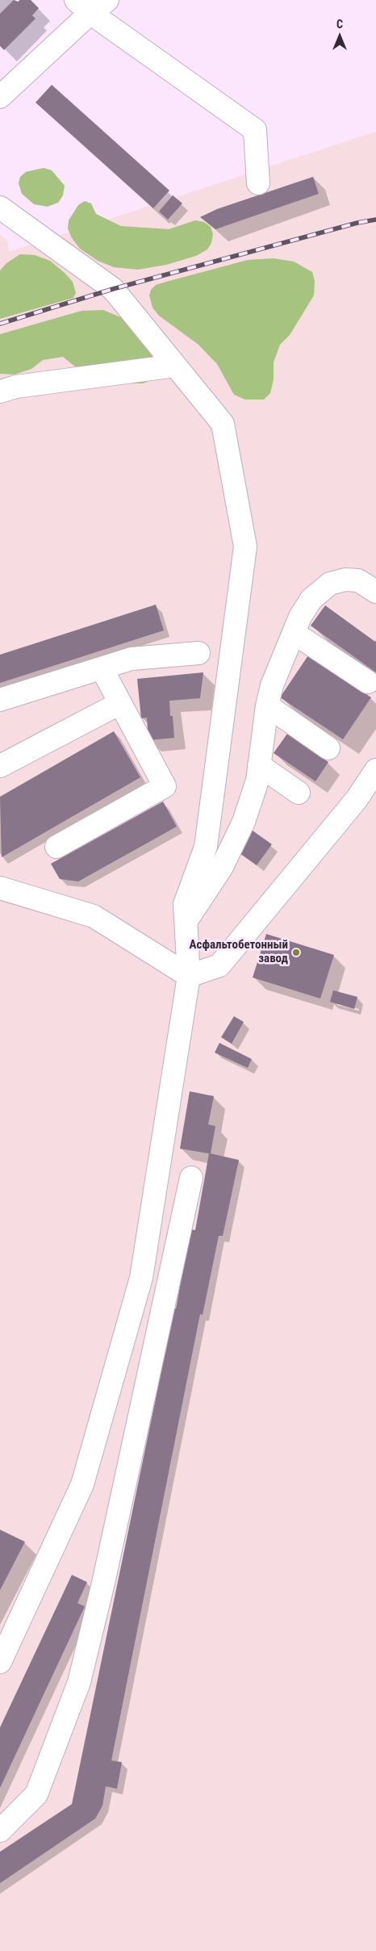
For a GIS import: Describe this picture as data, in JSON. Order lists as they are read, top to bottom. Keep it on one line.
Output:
{"places":["Асфальтобетонный завод"],"north":"top"}
